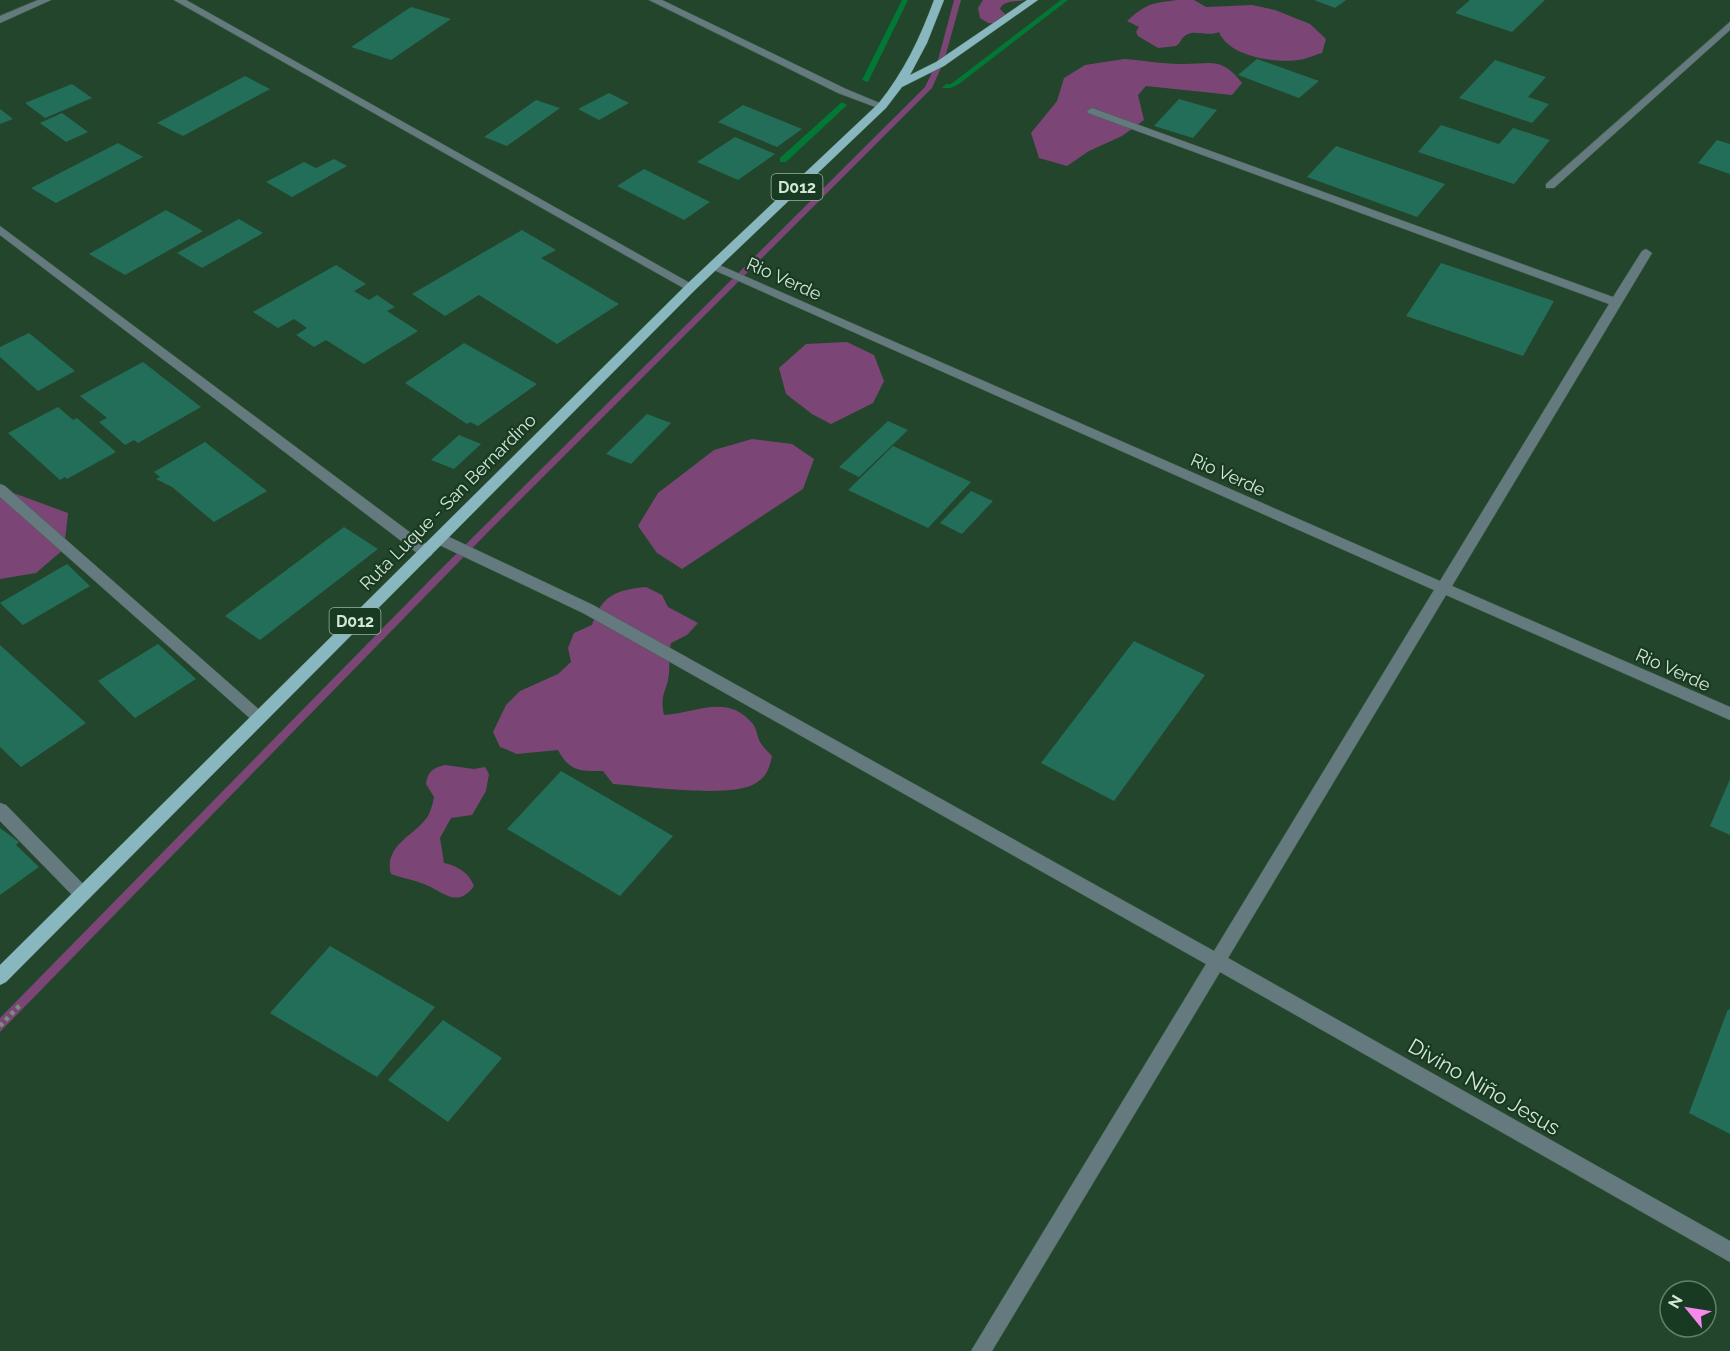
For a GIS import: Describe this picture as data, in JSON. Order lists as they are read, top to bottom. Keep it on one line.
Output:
{"streets":{"main road":["D012","Ruta Luque - San Bernardino"],"street":["Rio Verde","Divino Niño Jesus"]},"crossings":[["D012","Ruta Luque - San Bernardino"],["Rio Verde","Ruta Luque - San Bernardino"],["Ruta Luque - San Bernardino","Divino Niño Jesus"]],"north":"top left"}
